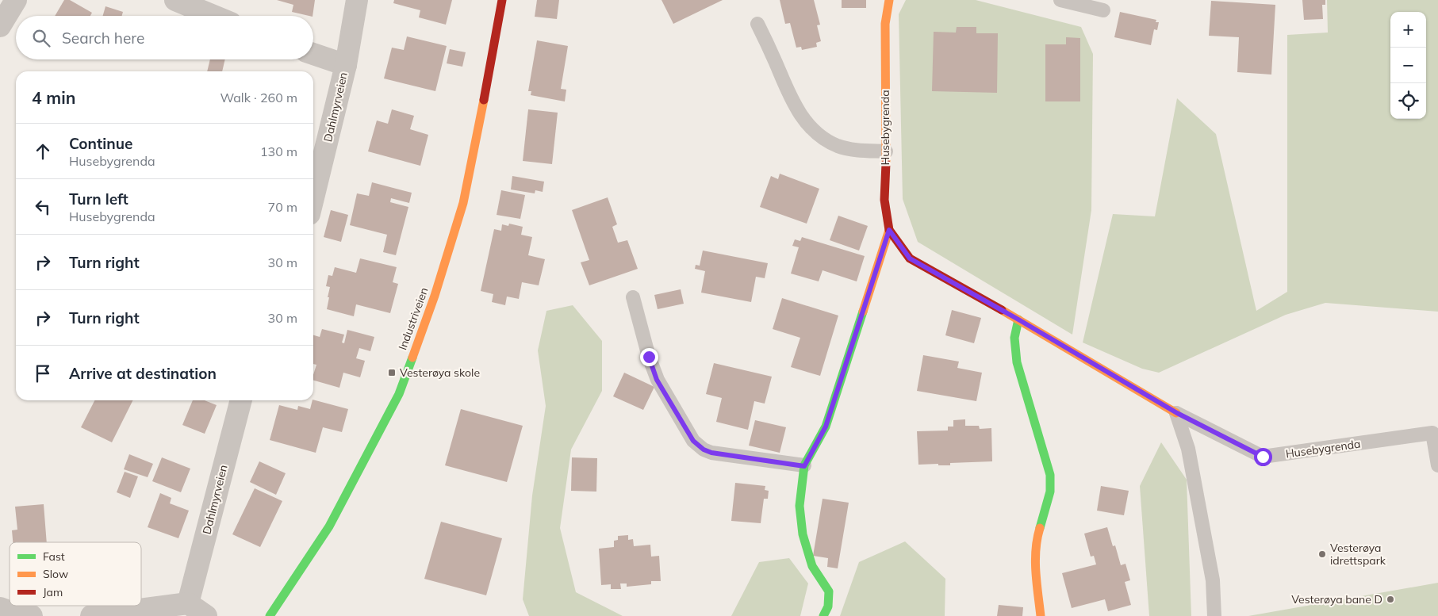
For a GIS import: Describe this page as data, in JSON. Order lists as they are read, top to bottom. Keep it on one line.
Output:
{"streets":{"street":["Dahlmyrveien","Husebygrenda","Industriveien"]},"places":{"transit":["Vesterøya skole"],"other":["Vesterøya idrettspark","Vesterøya bane D"]},"legend":["Fast","Slow","Jam"],"page":{"map_buttons":["+","−"],"search":"Search here","heading":["4 min","Walk · 260 m"],"list":[["Continue","Husebygrenda","130 m"],["Turn left","Husebygrenda","70 m"],["Turn right","30 m"],["Turn right","30 m"],"Arrive at destination"]}}
